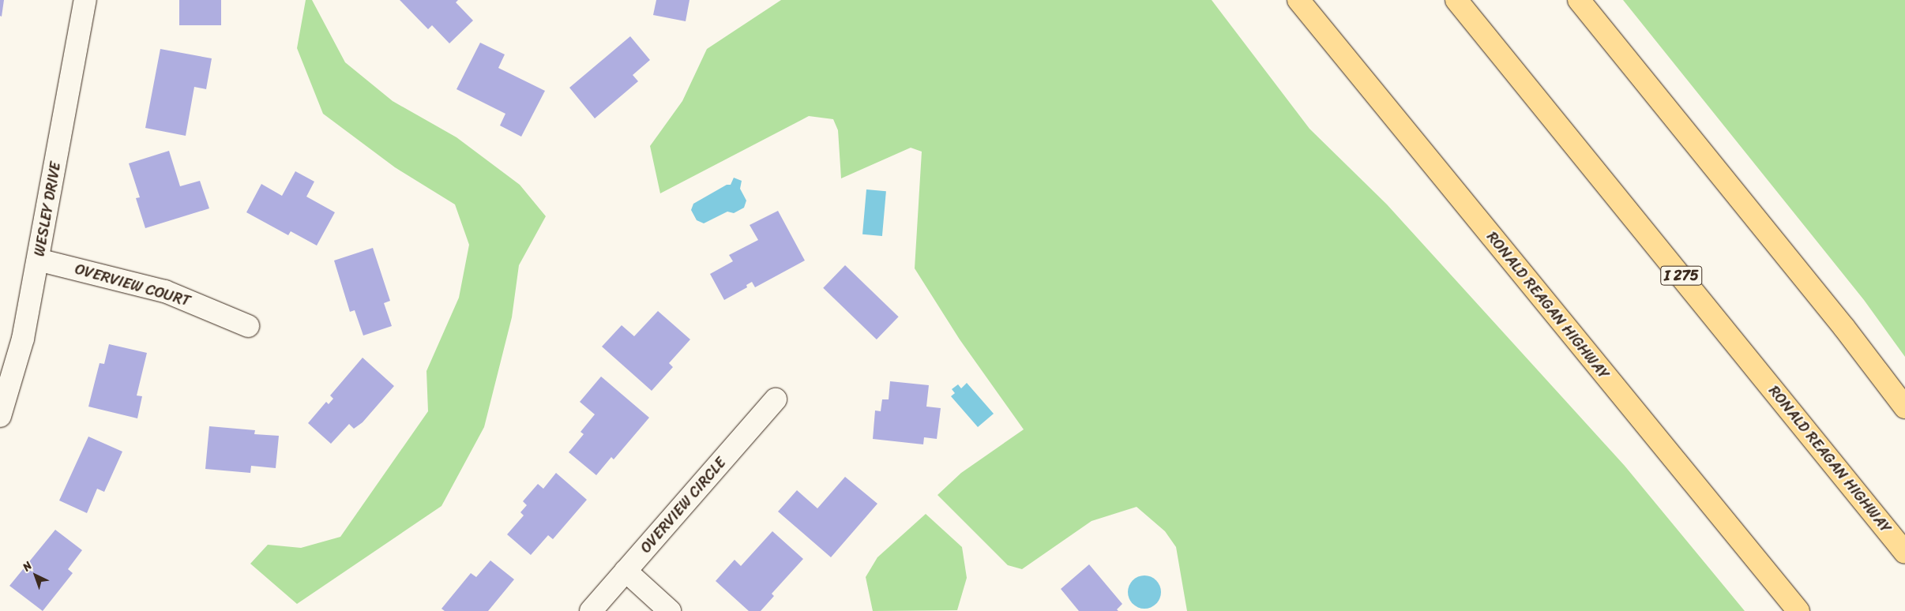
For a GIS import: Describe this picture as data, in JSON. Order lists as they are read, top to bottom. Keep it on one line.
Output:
{"streets":{"highway":["I 275","RONALD REAGAN HIGHWAY"],"street":["WESLEY DRIVE","OVERVIEW COURT","OVERVIEW CIRCLE"]},"crossings":[["WESLEY DRIVE","OVERVIEW COURT"]],"north":"top left"}
